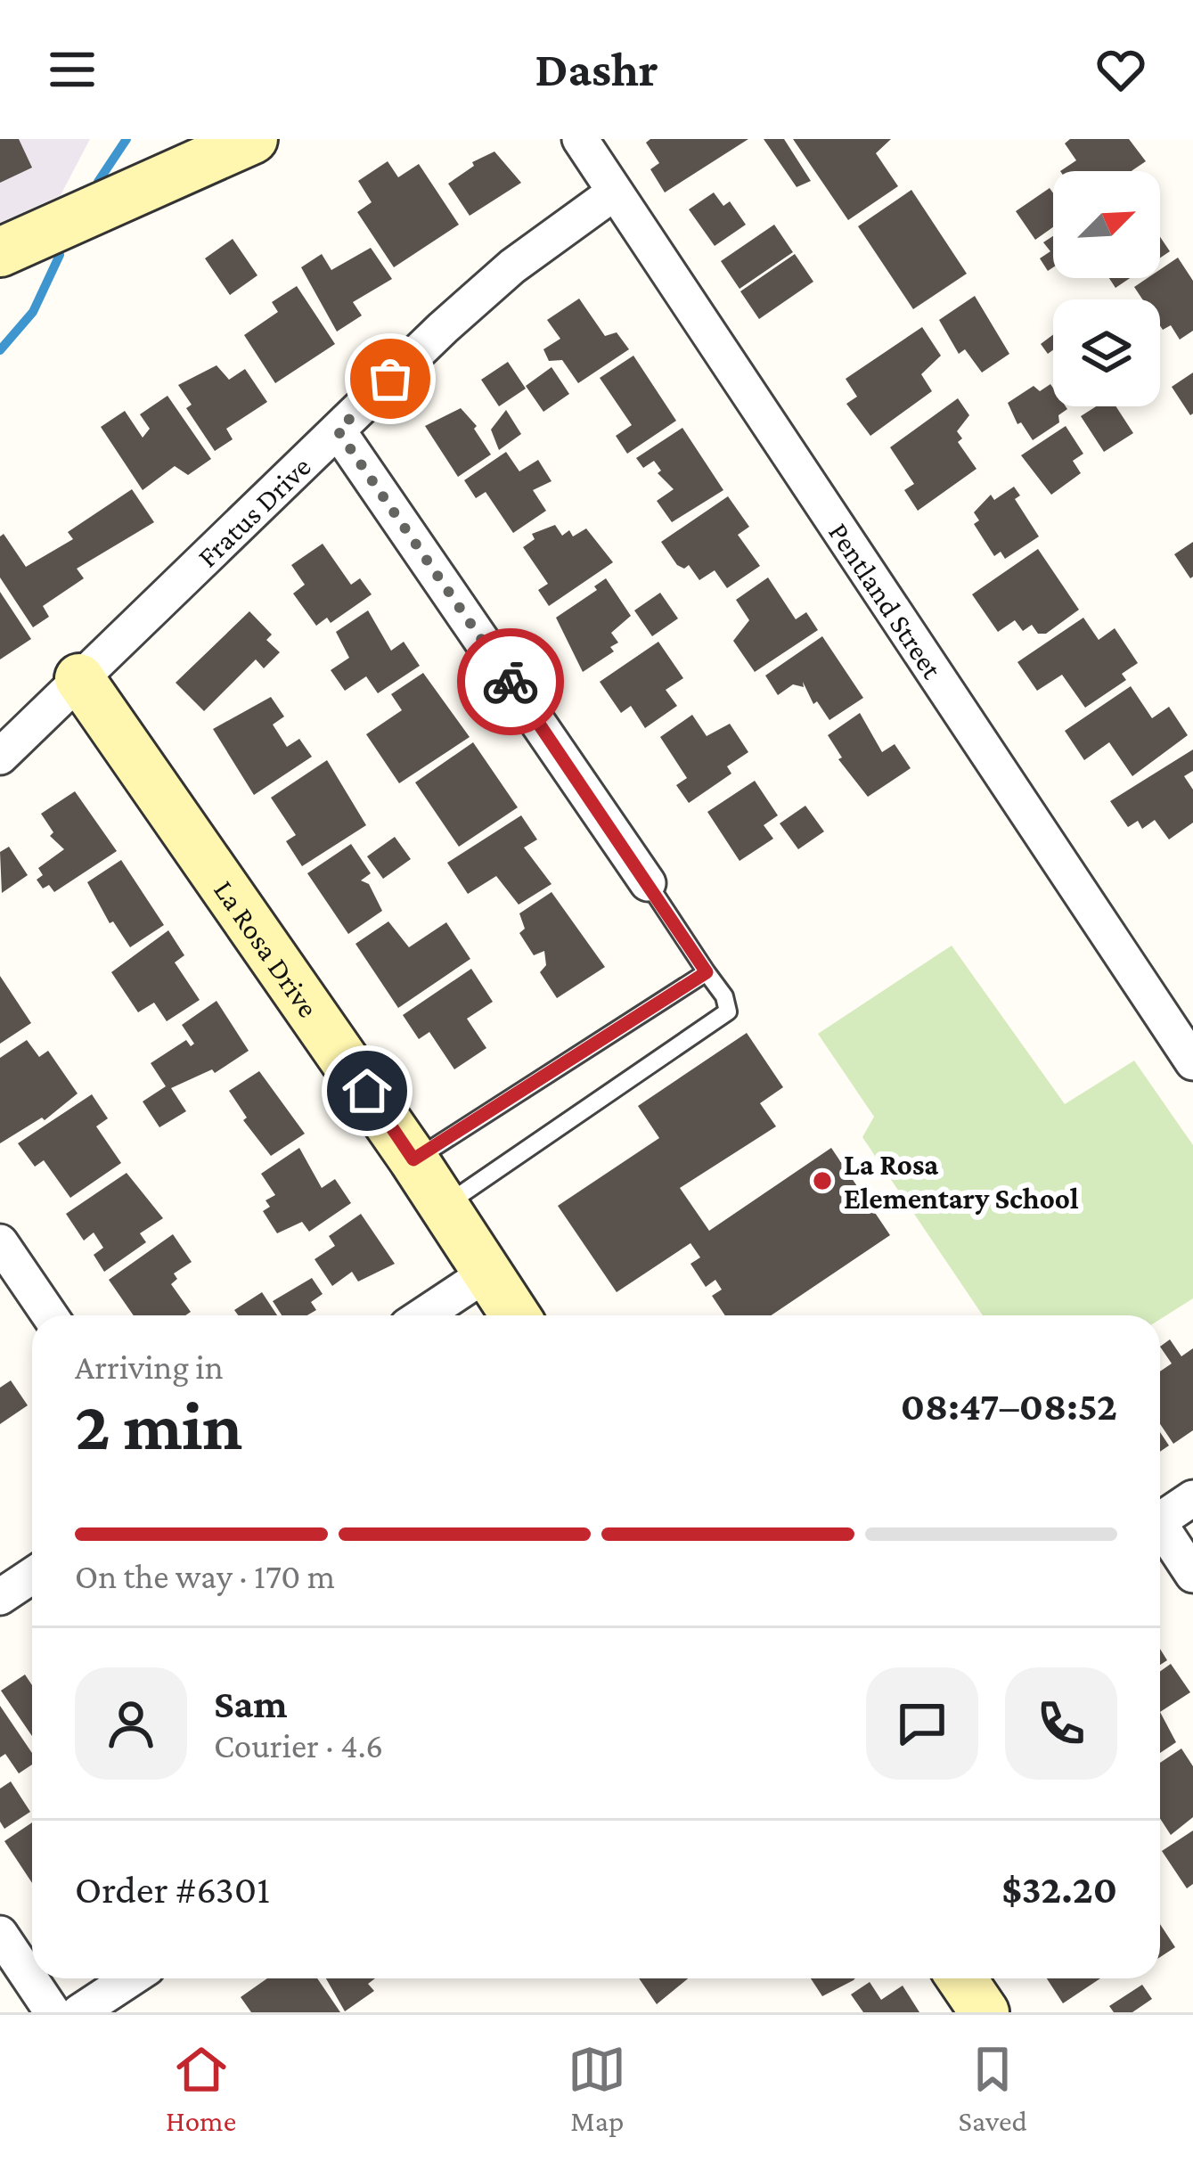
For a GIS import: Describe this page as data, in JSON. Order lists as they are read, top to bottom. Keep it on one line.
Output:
{"streets":{"street":["Fratus Drive","Pentland Street","La Rosa Drive"]},"crossings":[["Fratus Drive","Pentland Street"],["Fratus Drive","La Rosa Drive"]],"places":["La Rosa Elementary School"],"north":"top right","page":{"header":"Dashr","heading":["2 min","Arriving in","08:47–08:52"],"panel":["Sam","Courier · 4.6","Order #6301","$32.20"],"bar":"On the way · 170 m","tabs":["Home","Map","Saved"]}}
